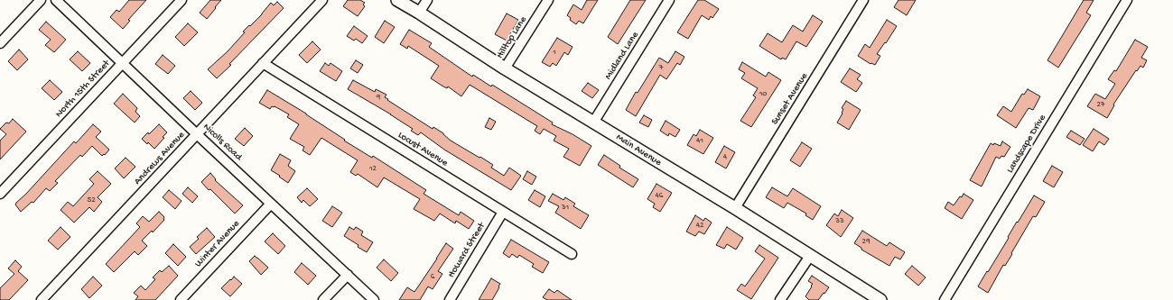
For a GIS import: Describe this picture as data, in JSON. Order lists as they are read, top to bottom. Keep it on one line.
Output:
{"streets":{"street":["Hilltop Lane","Midland Lane","North 15th Street","Sunset Avenue","Nicolls Road","Landscape Drive","Locust Avenue","Main Avenue","Andrews Avenue","Winter Avenue","Howard Street"]},"crossings":[["Hilltop Lane","Main Avenue"],["Midland Lane","Main Avenue"],["North 15th Street","Nicolls Road"],["Sunset Avenue","Main Avenue"],["Nicolls Road","Andrews Avenue"],["Nicolls Road","Winter Avenue"],["Locust Avenue","Andrews Avenue"],["Locust Avenue","Howard Street"]],"house_numbers":["1","7","10","9","27","41","4","12","46","52","31","33","42","29","6"]}
